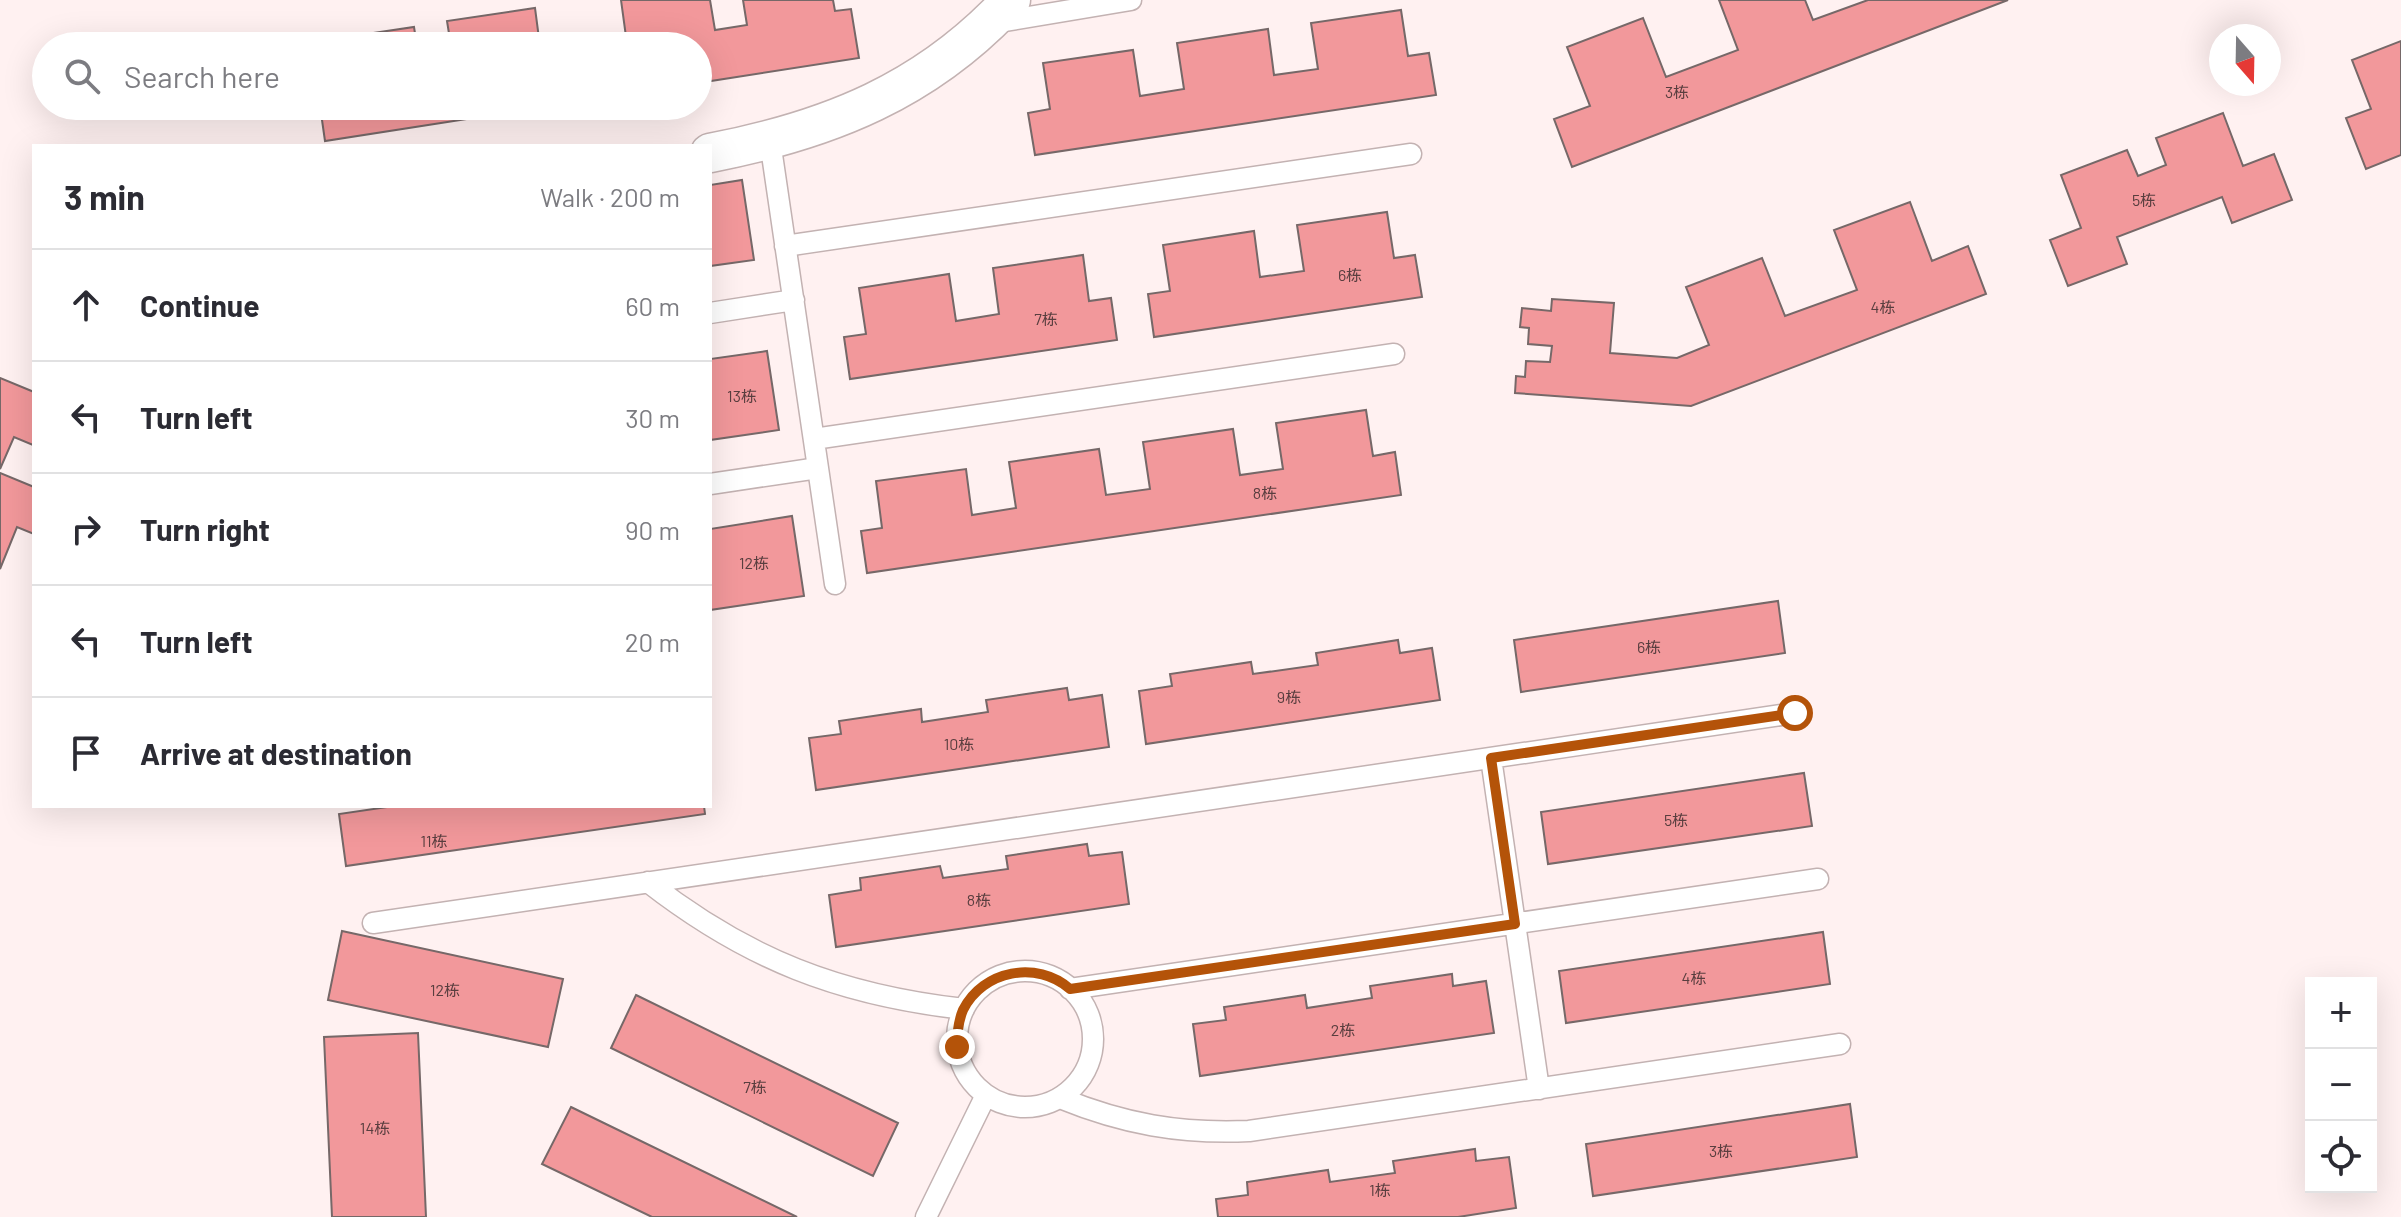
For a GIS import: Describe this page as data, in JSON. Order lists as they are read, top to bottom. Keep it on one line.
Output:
{"house_numbers":["3栋","5栋","6栋","4栋","7栋","13栋","8栋","12栋","6栋","9栋","10栋","5栋","11栋","8栋","4栋","12栋","2栋","7栋","14栋","3栋","1栋"],"north":"bottom","page":{"search":"Search here","heading":["3 min","Walk · 200 m"],"list":[["Continue","60 m"],["Turn left","30 m"],["Turn right","90 m"],["Turn left","20 m"],"Arrive at destination"],"map_buttons":["+","−"]}}
